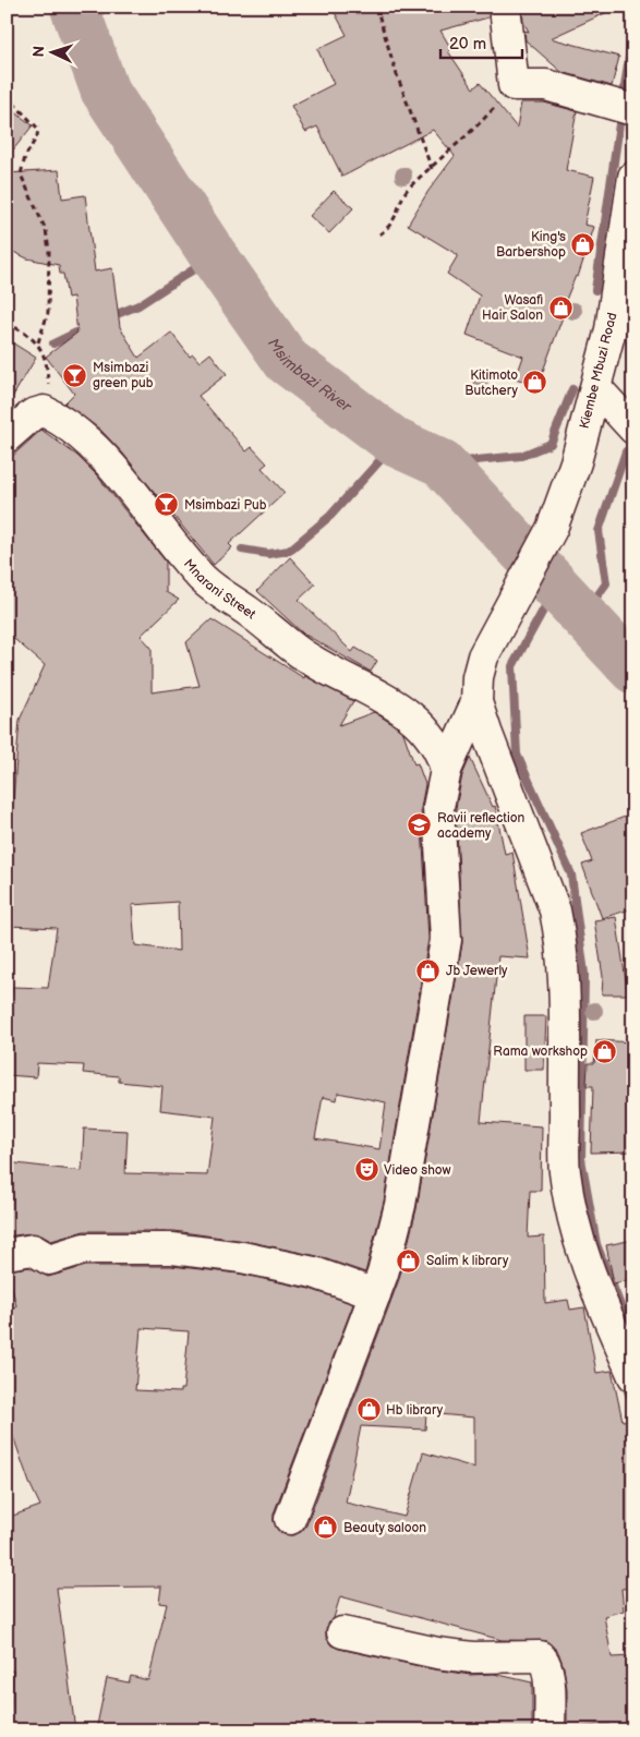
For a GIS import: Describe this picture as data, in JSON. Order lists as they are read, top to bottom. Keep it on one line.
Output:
{"streets":{"street":["Kiembe Mbuzi Road","Mnarani Street"]},"water":["Msimbazi River"],"places":{"shop":["King's Barbershop","Wasafi Hair Salon","Kitimoto Butchery","Jb Jewerly","Rama workshop","Salim k library","Hb library","Beauty saloon"],"bar":["Msimbazi green pub","Msimbazi Pub"],"school or university":["Ravii reflection academy"],"theatre":["Video show"]},"scale_bar":"20 m","north":"left"}
